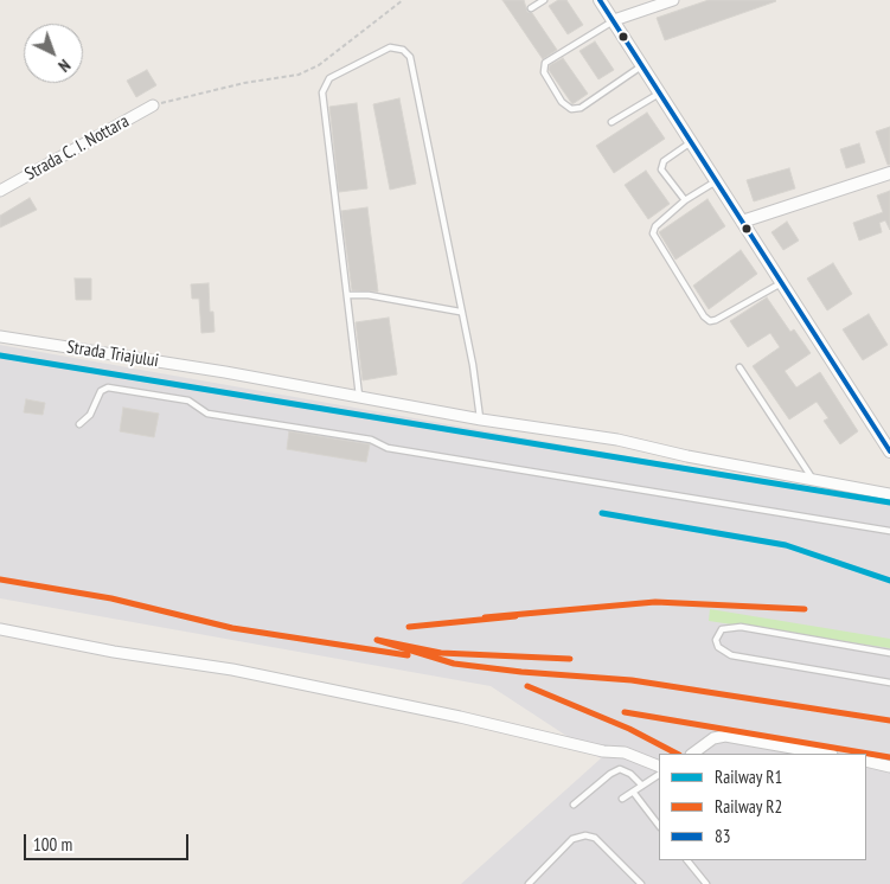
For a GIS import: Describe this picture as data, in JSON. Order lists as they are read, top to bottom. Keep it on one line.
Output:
{"streets":{"street":["Strada C. I. Nottara","Strada Triajului"]},"lines":["transit line 83","rail line R1","rail line R2"],"legend":["Railway R1","Railway R2","83"],"scale_bar":"100 m","north":"bottom right"}
